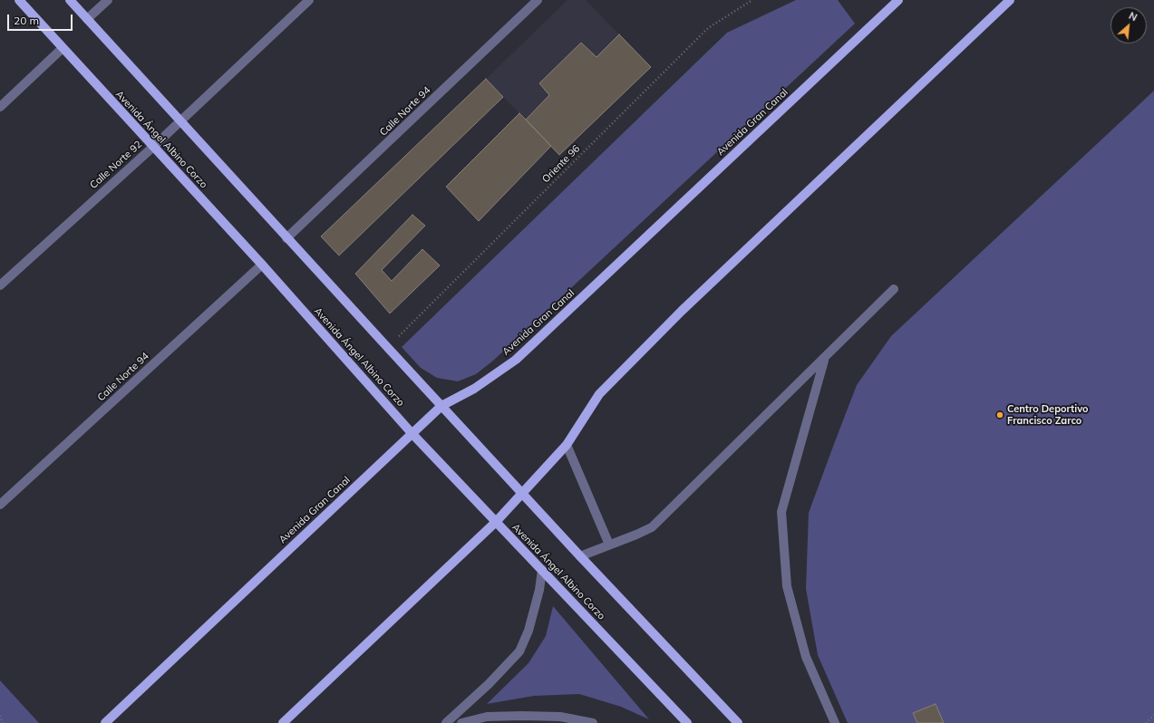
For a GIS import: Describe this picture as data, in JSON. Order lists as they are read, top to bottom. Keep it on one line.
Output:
{"streets":{"main road":["Avenida Gran Canal","Avenida Ángel Albino Corzo"],"street":["Calle Norte 94","Calle Norte 92"],"path":["Oriente 96"]},"crossings":[["Calle Norte 94","Avenida Ángel Albino Corzo"],["Avenida Gran Canal","Avenida Ángel Albino Corzo"],["Avenida Ángel Albino Corzo","Calle Norte 92"]],"places":["Centro Deportivo Francisco Zarco"],"scale_bar":"20 m","north":"top right"}
